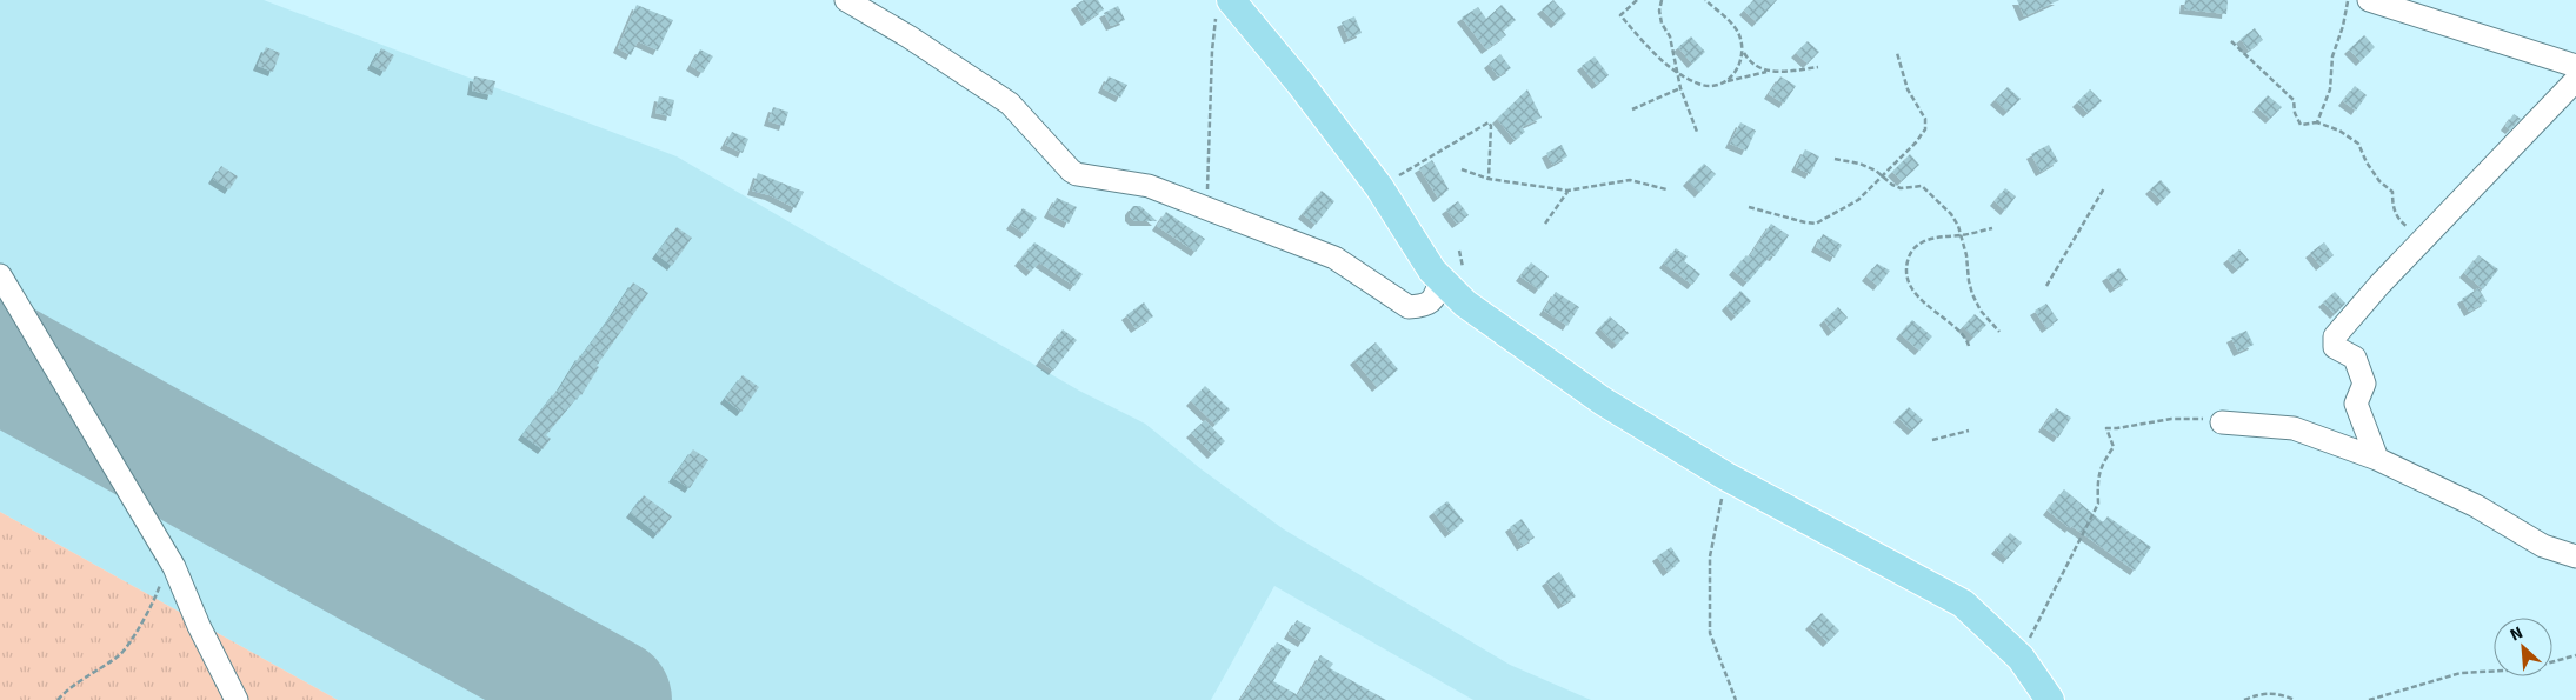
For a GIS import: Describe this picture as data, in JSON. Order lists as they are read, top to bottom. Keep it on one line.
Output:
{"north":"top left"}
